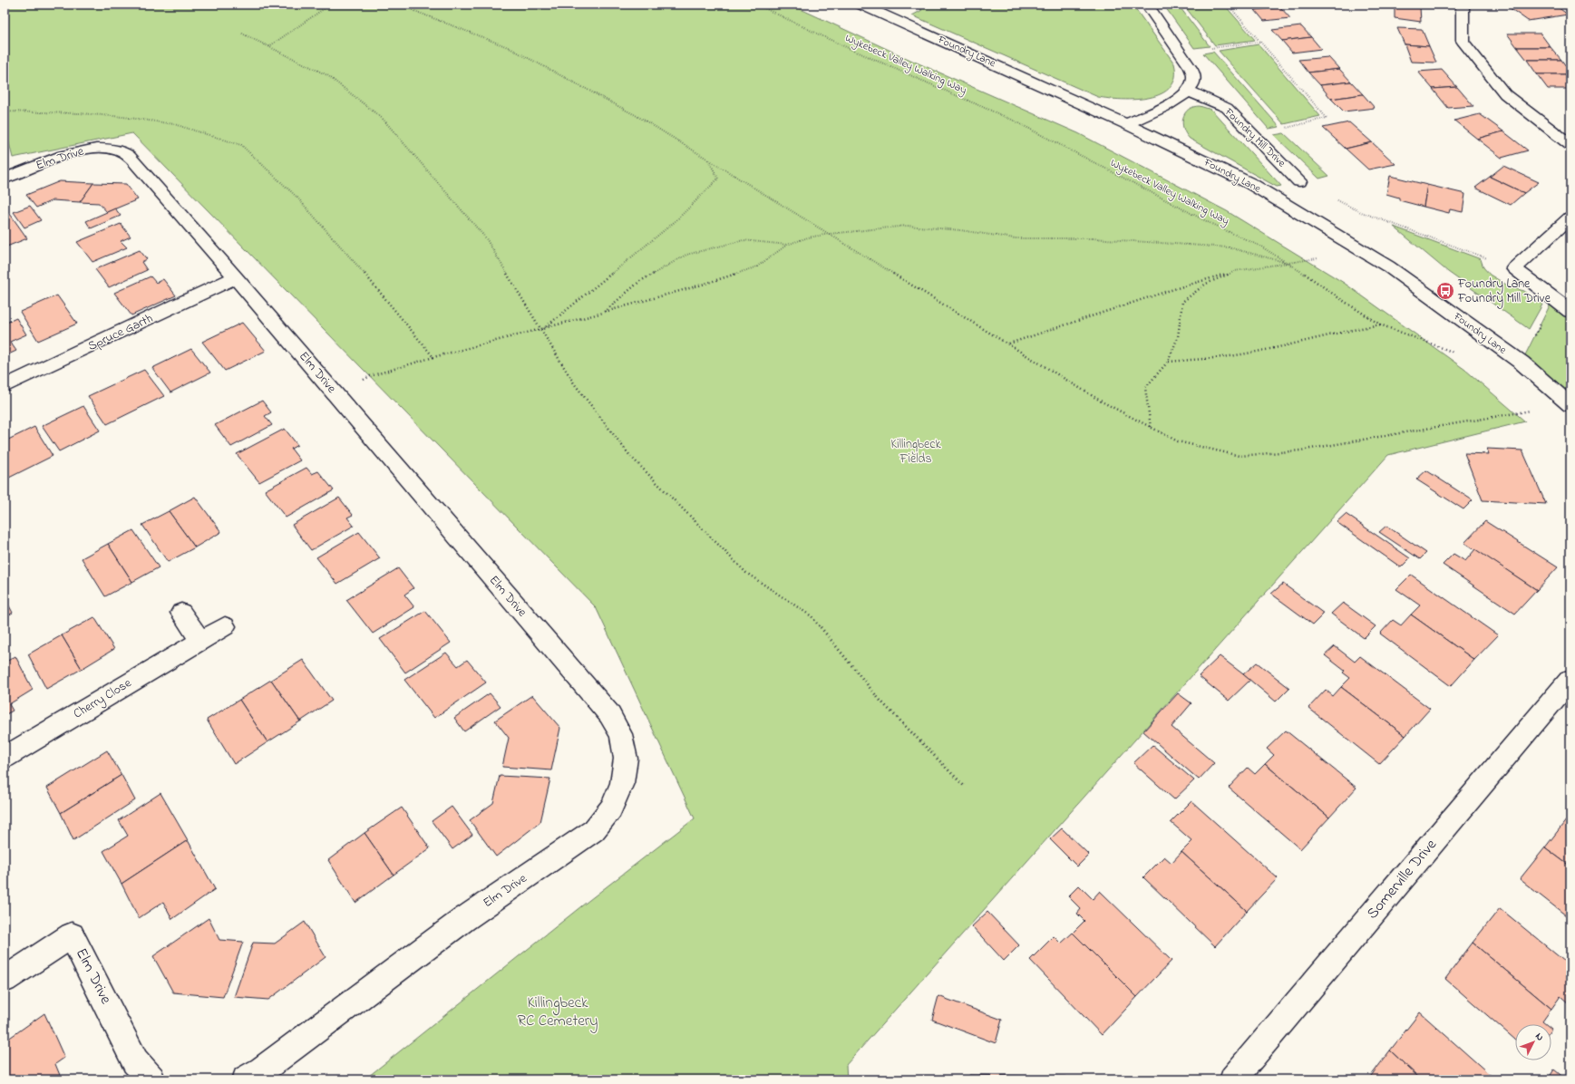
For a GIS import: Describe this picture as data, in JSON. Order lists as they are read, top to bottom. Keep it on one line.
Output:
{"streets":{"street":["Foundry Lane","Foundry Mill Drive","Elm Drive","Spruce Garth","Cherry Close","Somerville Drive"],"path":["Wykebeck Valley Walking Way"]},"crossings":[["Elm Drive","Spruce Garth"]],"parks":["Killingbeck Fields","Killingbeck RC Cemetery"],"places":{"bus stop":["Foundry Lane Foundry Mill Drive"]},"north":"top right"}
